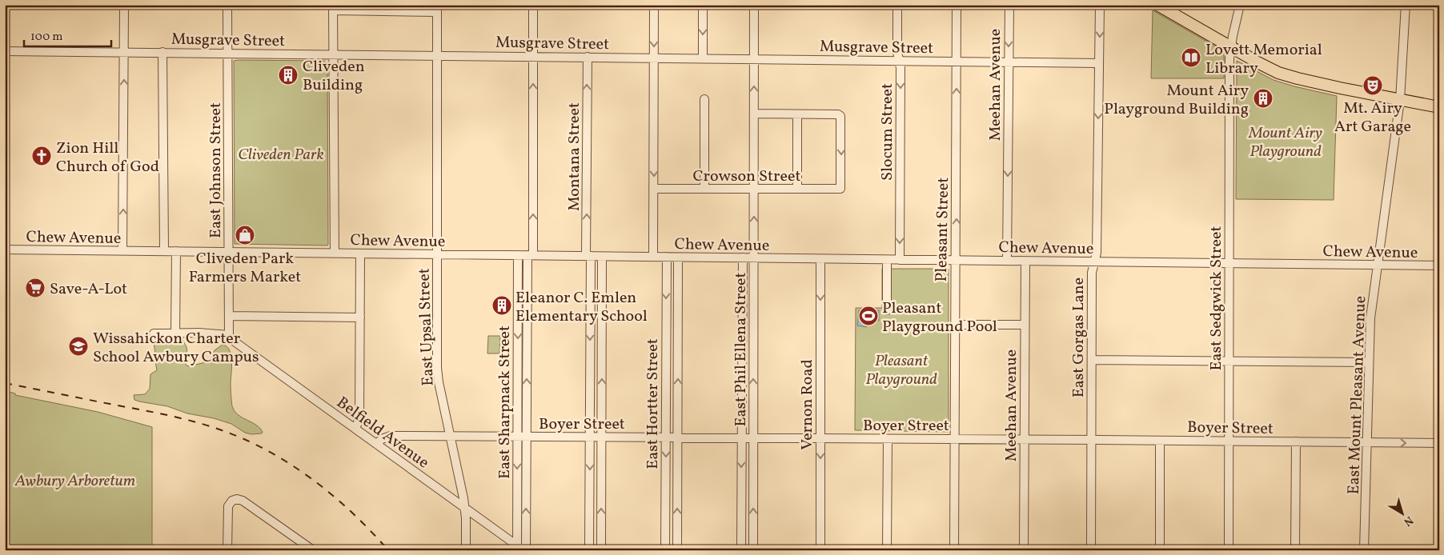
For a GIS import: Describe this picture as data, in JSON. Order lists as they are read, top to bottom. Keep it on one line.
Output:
{"streets":{"street":["Musgrave Street","Meehan Avenue","Slocum Street","Montana Street","East Johnson Street","Crowson Street","Pleasant Street","Chew Avenue","East Sedgwick Street","East Upsal Street","East Gorgas Lane","East Phil Ellena Street","East Mount Pleasant Avenue","East Sharpnack Street","East Hortter Street","Vernon Road","Boyer Street","Belfield Avenue"]},"crossings":[["Musgrave Street","Meehan Avenue"],["Musgrave Street","Slocum Street"],["Musgrave Street","Montana Street"],["Musgrave Street","East Johnson Street"],["Musgrave Street","Pleasant Street"],["Musgrave Street","East Upsal Street"],["Musgrave Street","East Gorgas Lane"],["Musgrave Street","East Phil Ellena Street"],["Musgrave Street","East Sharpnack Street"],["Meehan Avenue","Chew Avenue"],["Meehan Avenue","Boyer Street"],["Slocum Street","Chew Avenue"],["Montana Street","Chew Avenue"],["Montana Street","Boyer Street"],["East Johnson Street","Chew Avenue"],["East Johnson Street","Belfield Avenue"],["Crowson Street","East Phil Ellena Street"],["Pleasant Street","Chew Avenue"],["Pleasant Street","Boyer Street"],["Chew Avenue","East Sedgwick Street"],["Chew Avenue","East Upsal Street"],["Chew Avenue","East Gorgas Lane"],["Chew Avenue","East Phil Ellena Street"],["Chew Avenue","East Mount Pleasant Avenue"],["Chew Avenue","East Sharpnack Street"],["Chew Avenue","East Hortter Street"],["Chew Avenue","Vernon Road"],["East Sedgwick Street","Boyer Street"],["East Upsal Street","Boyer Street"],["East Upsal Street","Belfield Avenue"],["East Gorgas Lane","Boyer Street"],["East Phil Ellena Street","Boyer Street"],["East Mount Pleasant Avenue","Boyer Street"],["East Sharpnack Street","Boyer Street"],["East Sharpnack Street","Belfield Avenue"],["East Hortter Street","Boyer Street"],["Vernon Road","Boyer Street"],["Boyer Street","Belfield Avenue"]],"one_way":["Meehan Avenue","Slocum Street","Pleasant Street","East Gorgas Lane"],"parks":["Mount Airy Playground","Cliveden Park","Pleasant Playground","Awbury Arboretum"],"places":{"library":["Lovett Memorial Library"],"building":["Cliveden Building","Mount Airy Playground Building","Eleanor C. Emlen Elementary School"],"theatre":["Mt. Airy Art Garage"],"church":["Zion Hill Church of God"],"shop":["Cliveden Park Farmers Market"],"supermarket":["Save-A-Lot"],"sports":["Pleasant Playground Pool"],"school or university":["Wissahickon Charter School Awbury Campus"]},"scale_bar":"100 m","north":"bottom right"}
